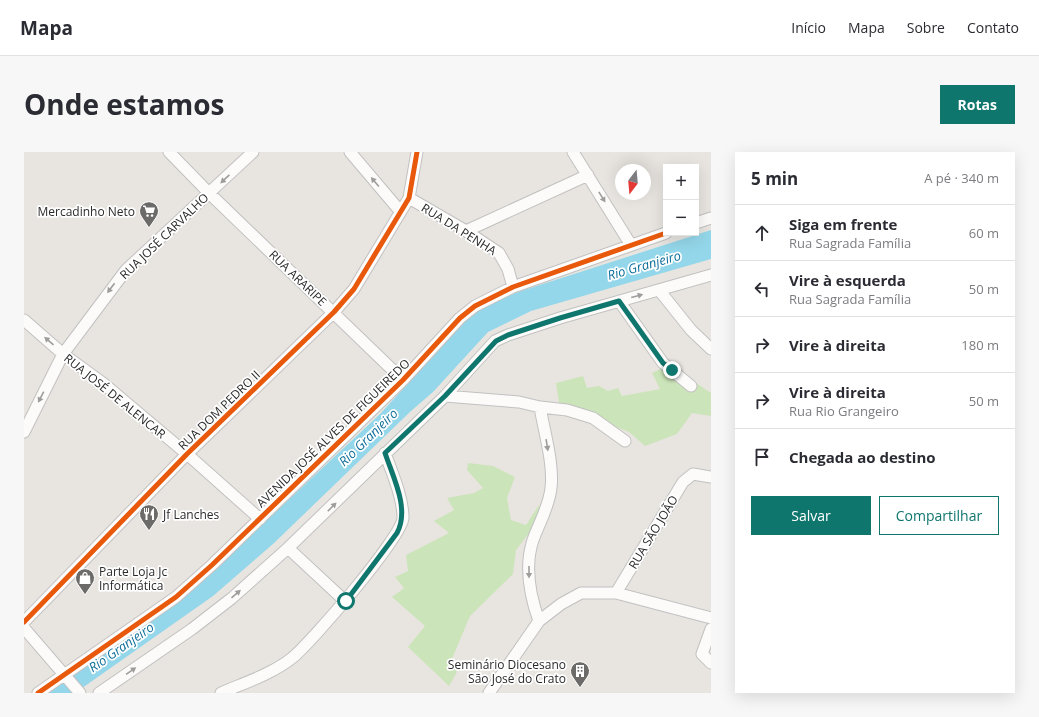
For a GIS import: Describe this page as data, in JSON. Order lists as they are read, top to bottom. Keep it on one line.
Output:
{"streets":{"street":["RUA DA PENHA","RUA JOSÉ CARVALHO","RUA ARARIPE","RUA JOSÉ DE ALENCAR","RUA DOM PEDRO II","AVENIDA JOSÉ ALVES DE FIGUEIREDO","RUA SÃO JOÃO"]},"crossings":[["RUA DA PENHA","RUA DOM PEDRO II"],["RUA DA PENHA","AVENIDA JOSÉ ALVES DE FIGUEIREDO"],["RUA JOSÉ CARVALHO","RUA ARARIPE"],["RUA JOSÉ CARVALHO","RUA JOSÉ DE ALENCAR"],["RUA ARARIPE","RUA DOM PEDRO II"],["RUA ARARIPE","AVENIDA JOSÉ ALVES DE FIGUEIREDO"],["RUA JOSÉ DE ALENCAR","RUA DOM PEDRO II"],["RUA JOSÉ DE ALENCAR","AVENIDA JOSÉ ALVES DE FIGUEIREDO"]],"one_way":["RUA JOSÉ CARVALHO"],"water":["Rio Granjeiro"],"places":{"supermarket":["Mercadinho Neto"],"restaurant":["Jf Lanches"],"shop":["Parte Loja Jc Informática"],"building":["Seminário Diocesano São José do Crato"]},"north":"bottom","page":{"header":"Mapa","nav":["Início","Mapa","Sobre","Contato"],"title":"Onde estamos","buttons":["Rotas",["Salvar","Compartilhar"]],"heading":["5 min","A pé · 340 m"],"map_buttons":["+","−"],"list":[["Siga em frente","Rua Sagrada Família","60 m"],["Vire à esquerda","Rua Sagrada Família","50 m"],["Vire à direita","180 m"],["Vire à direita","Rua Rio Grangeiro","50 m"],"Chegada ao destino"]}}
